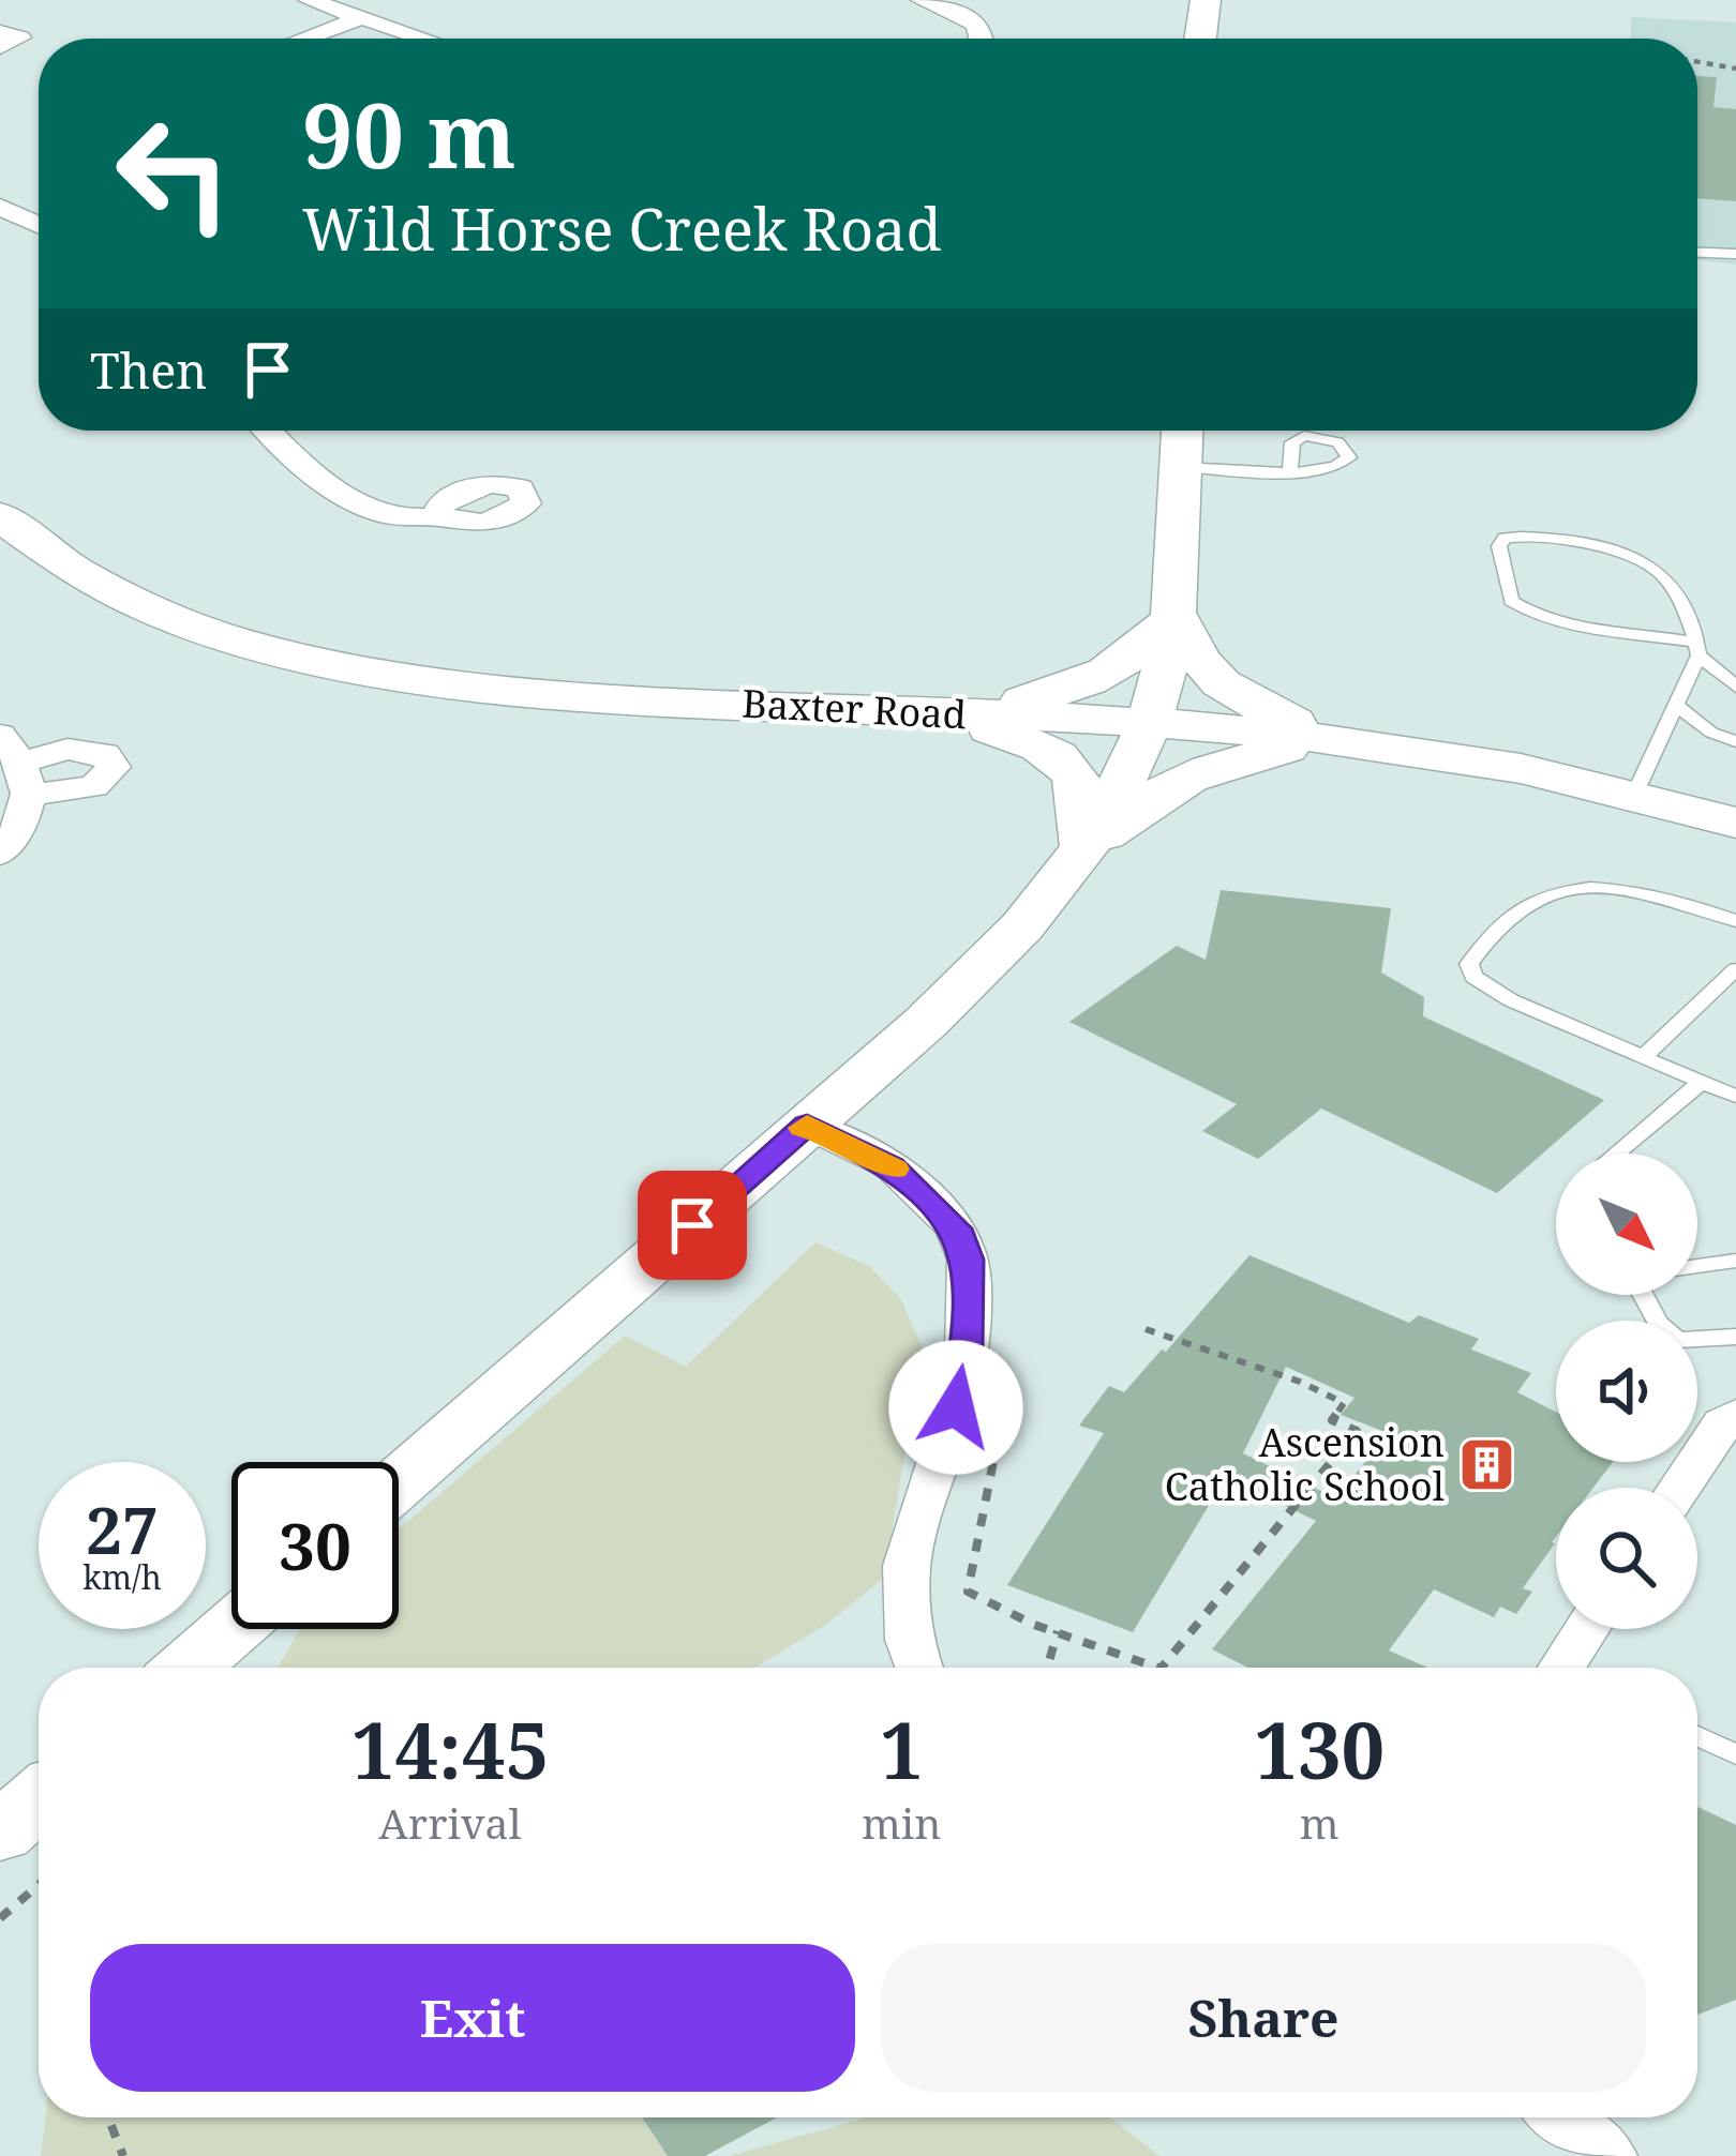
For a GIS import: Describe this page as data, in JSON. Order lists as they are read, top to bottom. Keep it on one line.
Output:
{"streets":{"main road":["Baxter Road"]},"places":{"building":["Ascension Catholic School"]},"north":"bottom right","page":{"turn":["90 m","Wild Horse Creek Road"],"then":"Then","speed":"27 km/h","limit":"30","eta":["14:45","Arrival","1","min","130","m"],"buttons":["Exit","Share"]}}
